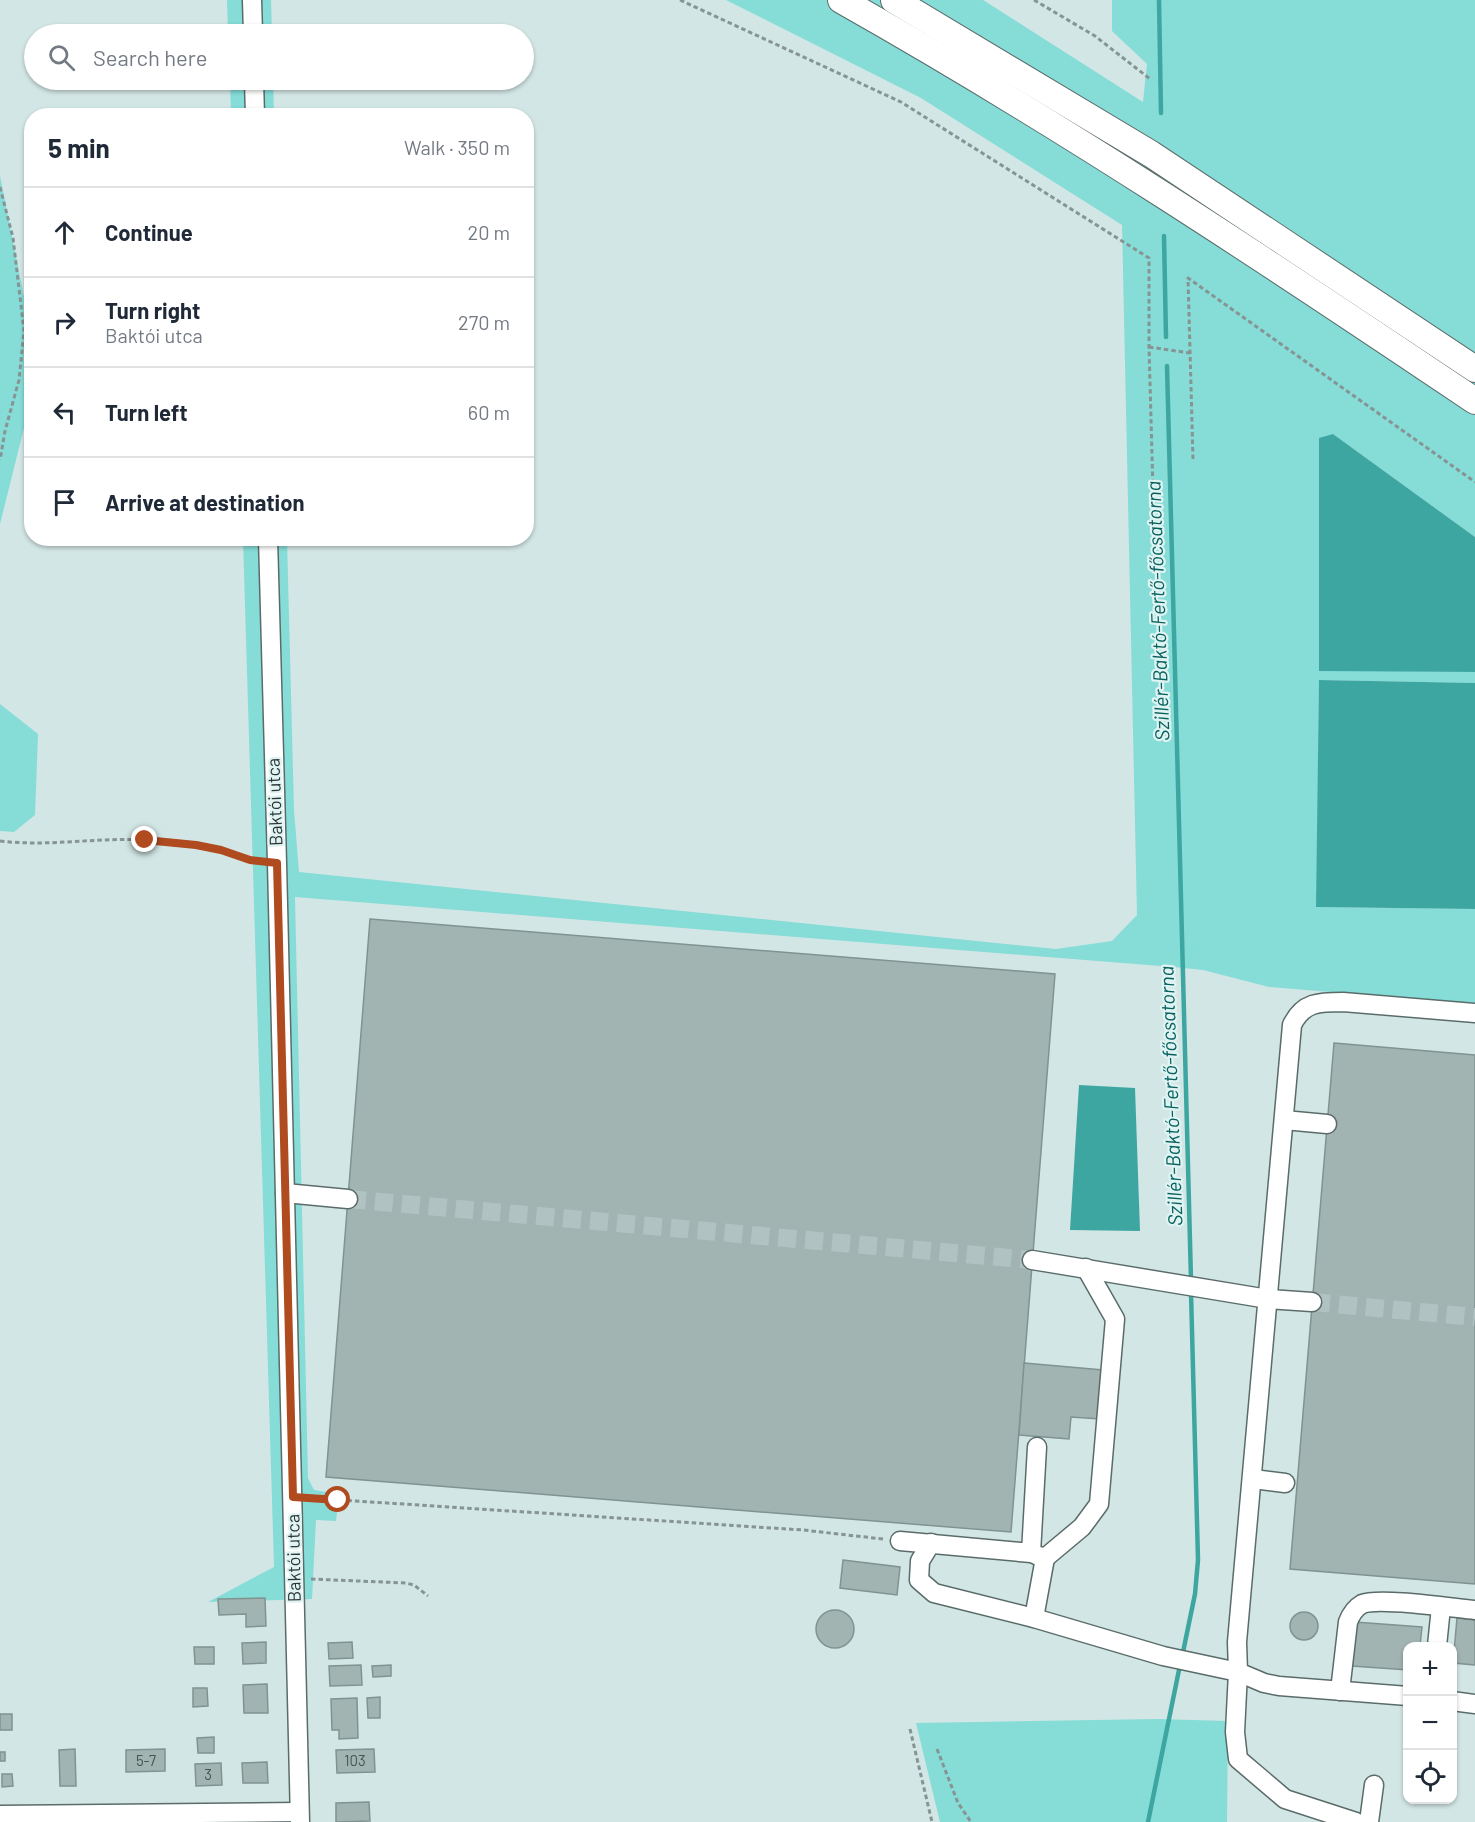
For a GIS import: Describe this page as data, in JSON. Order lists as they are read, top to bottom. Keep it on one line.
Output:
{"streets":{"street":["Baktói utca"]},"water":["Szillér-Baktó-Fertő-főcsatorna"],"house_numbers":["5-7","103","3"],"page":{"search":"Search here","heading":["5 min","Walk · 350 m"],"list":[["Continue","20 m"],["Turn right","Baktói utca","270 m"],["Turn left","60 m"],"Arrive at destination"],"map_buttons":["+","−"]}}
